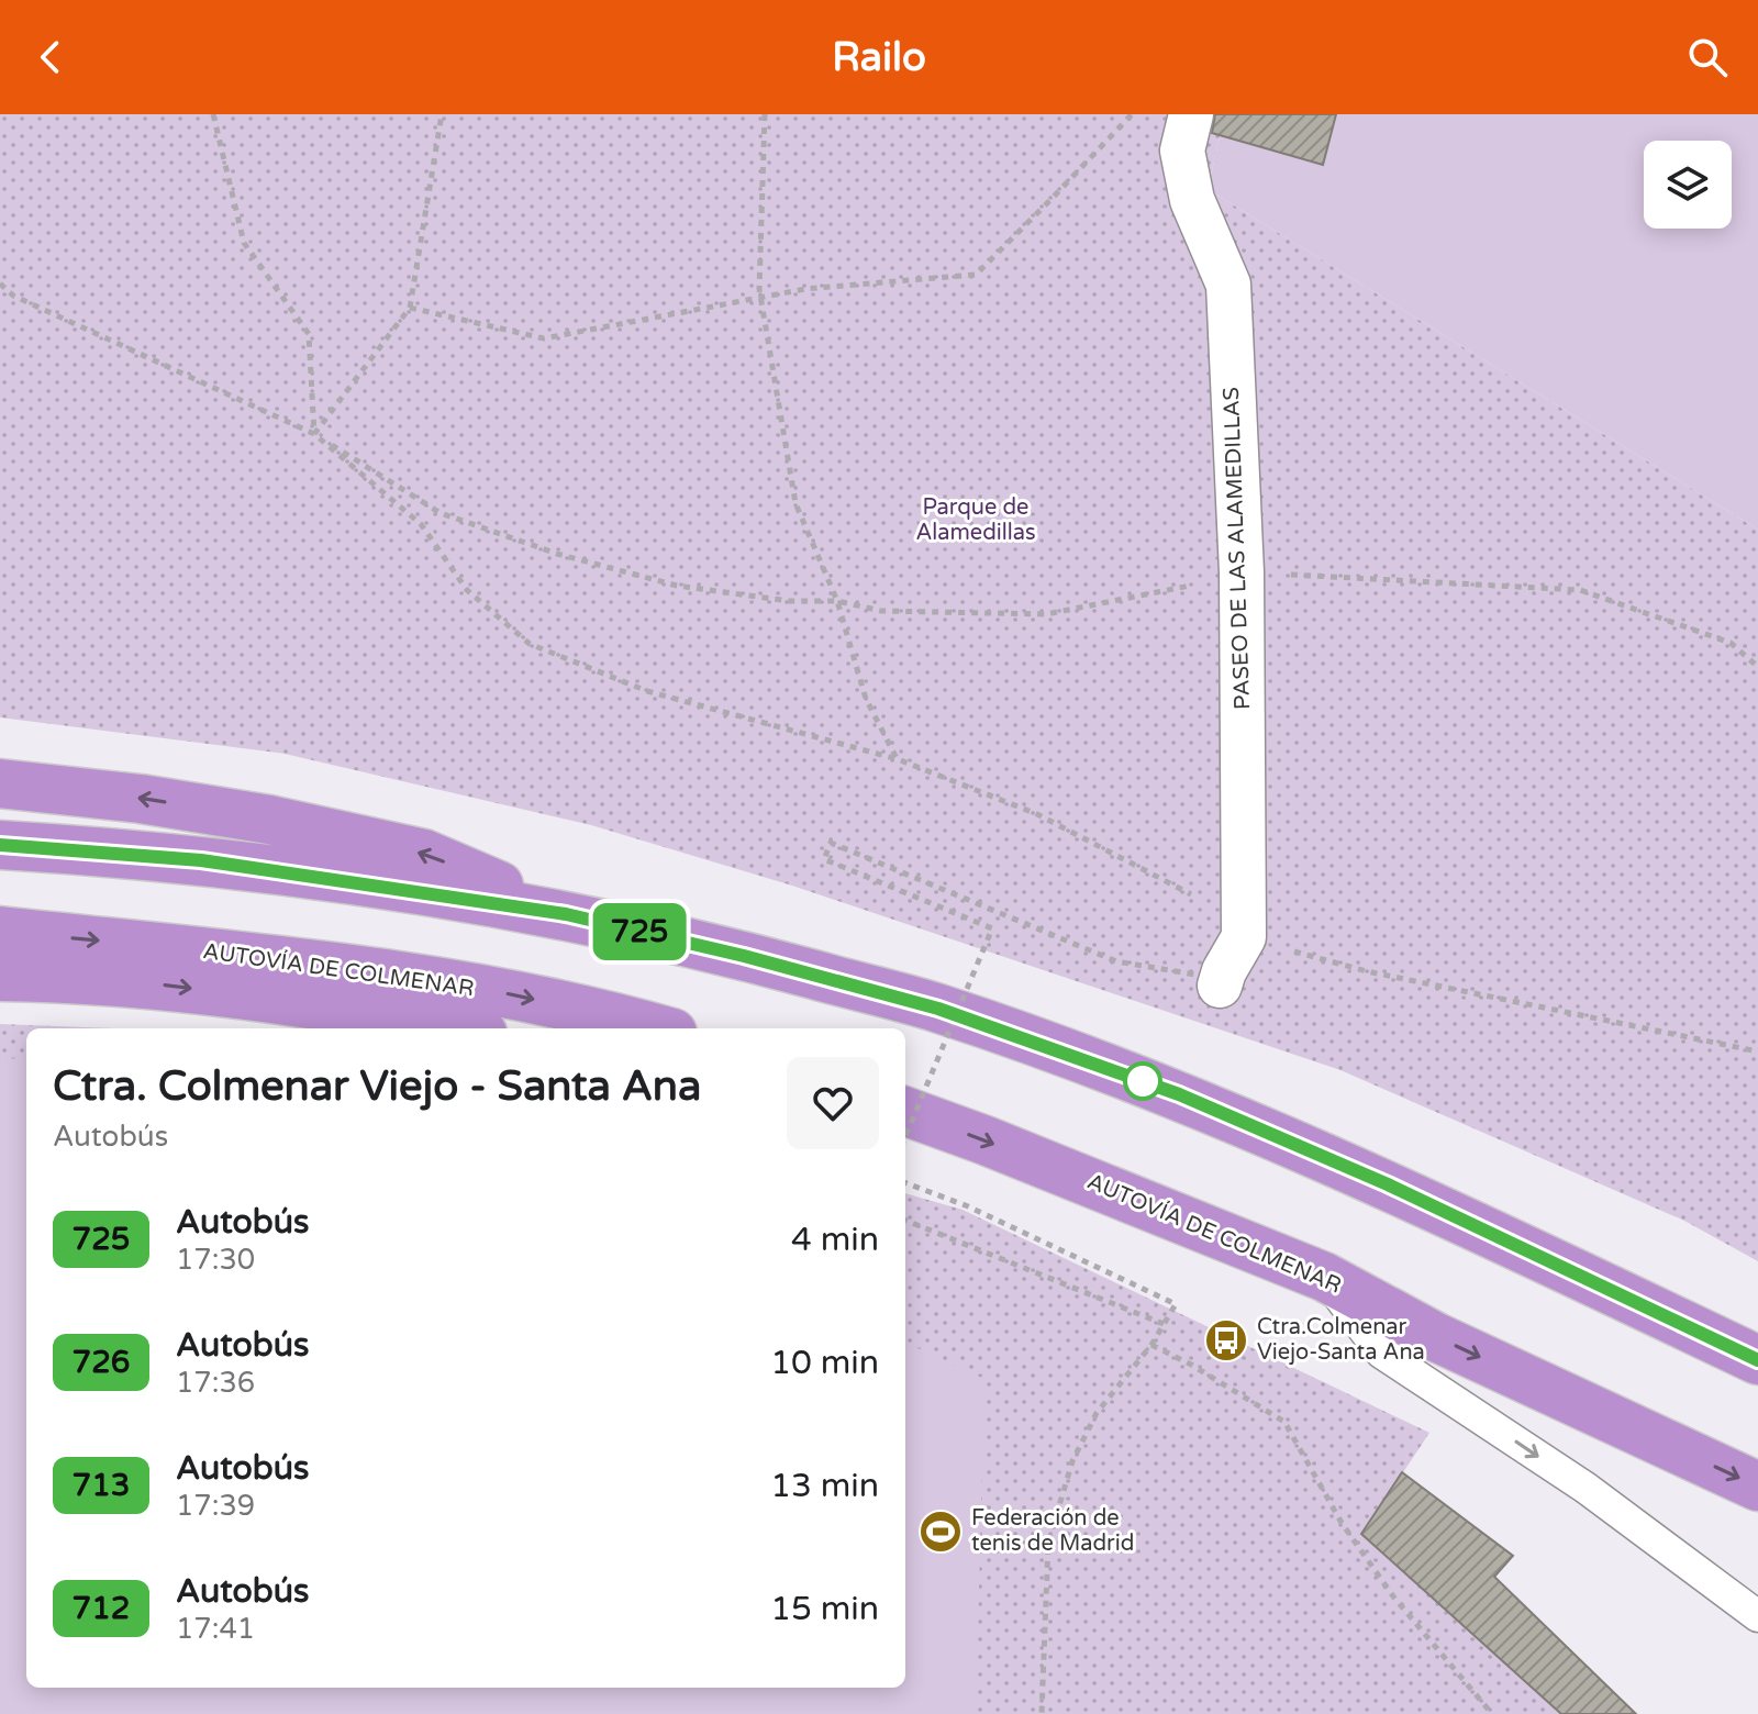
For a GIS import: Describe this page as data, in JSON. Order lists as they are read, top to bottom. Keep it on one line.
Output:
{"streets":{"highway":["AUTOVÍA DE COLMENAR"],"street":["PASEO DE LAS ALAMEDILLAS"]},"parks":["Parque de Alamedillas"],"places":{"bus stop":["Ctra.Colmenar Viejo-Santa Ana"],"sports":["Federación de tenis de Madrid"]},"lines":["bus line 725"],"page":{"header":"Railo","on_map":"725","heading":["Ctra. Colmenar Viejo - Santa Ana","Autobús"],"list":[{"mark":"725","name":"Autobús","note":"17:30","value":"4 min"},{"mark":"726","name":"Autobús","note":"17:36","value":"10 min"},{"mark":"713","name":"Autobús","note":"17:39","value":"13 min"},{"mark":"712","name":"Autobús","note":"17:41","value":"15 min"}]}}
